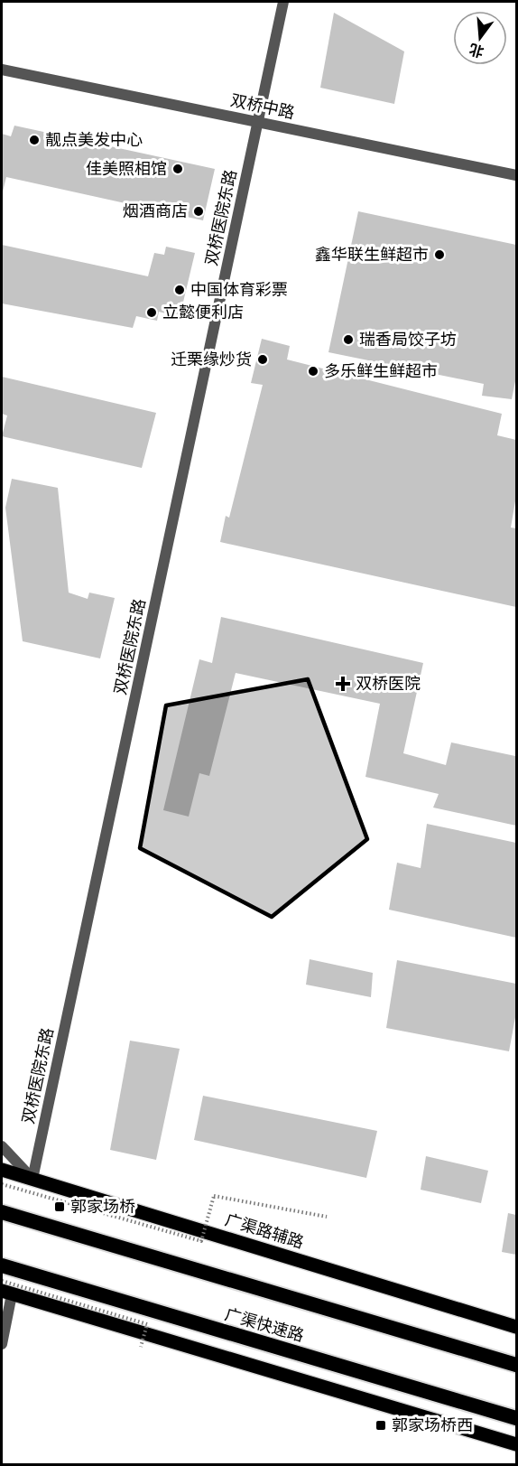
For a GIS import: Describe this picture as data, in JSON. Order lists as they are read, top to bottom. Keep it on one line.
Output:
{"streets":{"highway":["广渠快速路"],"main road":["广渠路辅路"],"street":["双桥中路","双桥医院东路"]},"crossings":[["双桥中路","双桥医院东路"],["双桥医院东路","广渠路辅路"]],"places":{"other":["靓点美发中心","佳美照相馆","烟酒商店","鑫华联生鲜超市","中国体育彩票","立懿便利店","瑞香局饺子坊","迁栗缘炒货","多乐鲜生鲜超市"],"health":["双桥医院"],"transit":["郭家场桥","郭家场桥西"]},"north":"bottom"}
